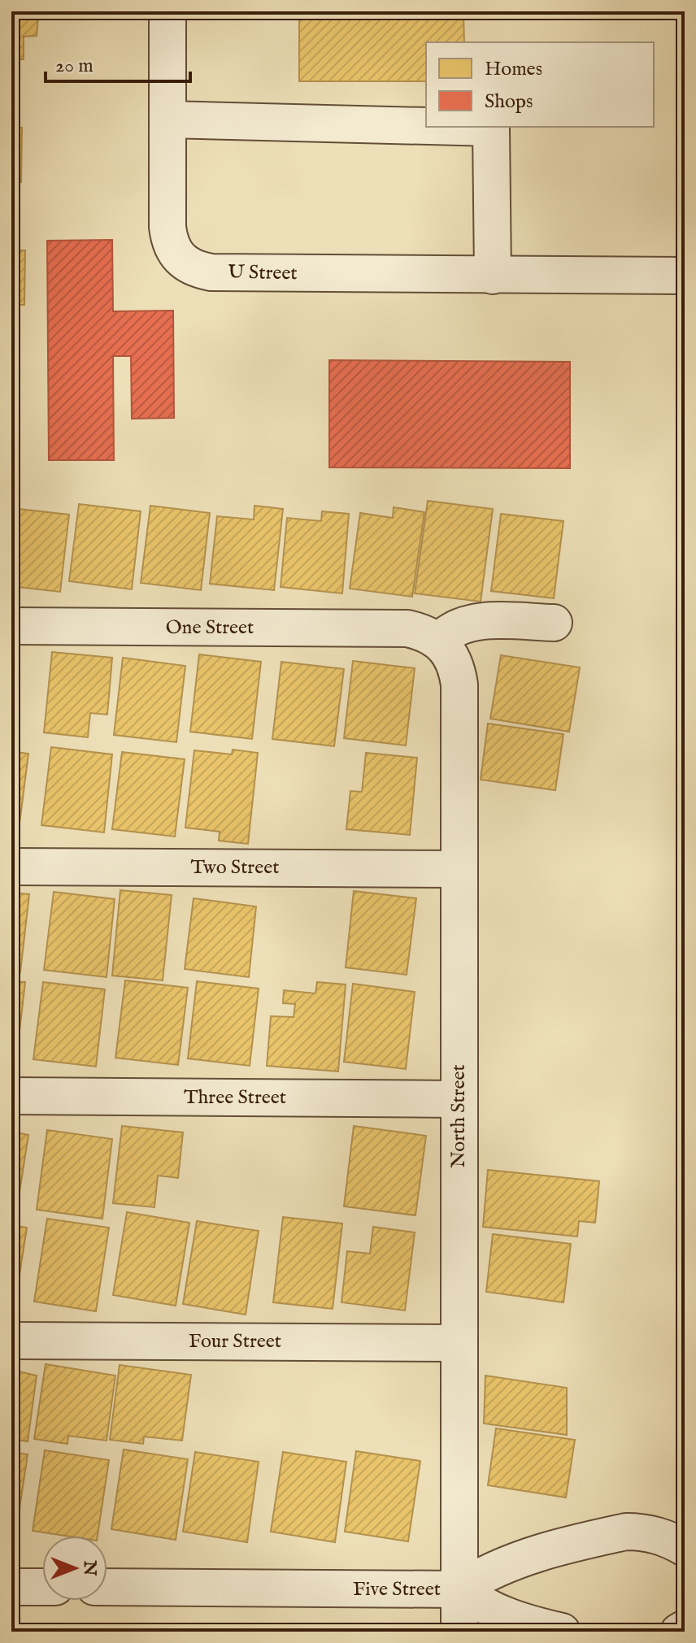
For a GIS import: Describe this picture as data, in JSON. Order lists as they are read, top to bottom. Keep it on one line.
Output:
{"streets":{"lane":["U Street","One Street","Two Street","Three Street","North Street","Four Street","Five Street"]},"crossings":[["One Street","North Street"],["Two Street","North Street"],["Three Street","North Street"],["North Street","Four Street"],["North Street","Five Street"]],"legend":["Homes","Shops"],"scale_bar":"20 m","north":"right"}
